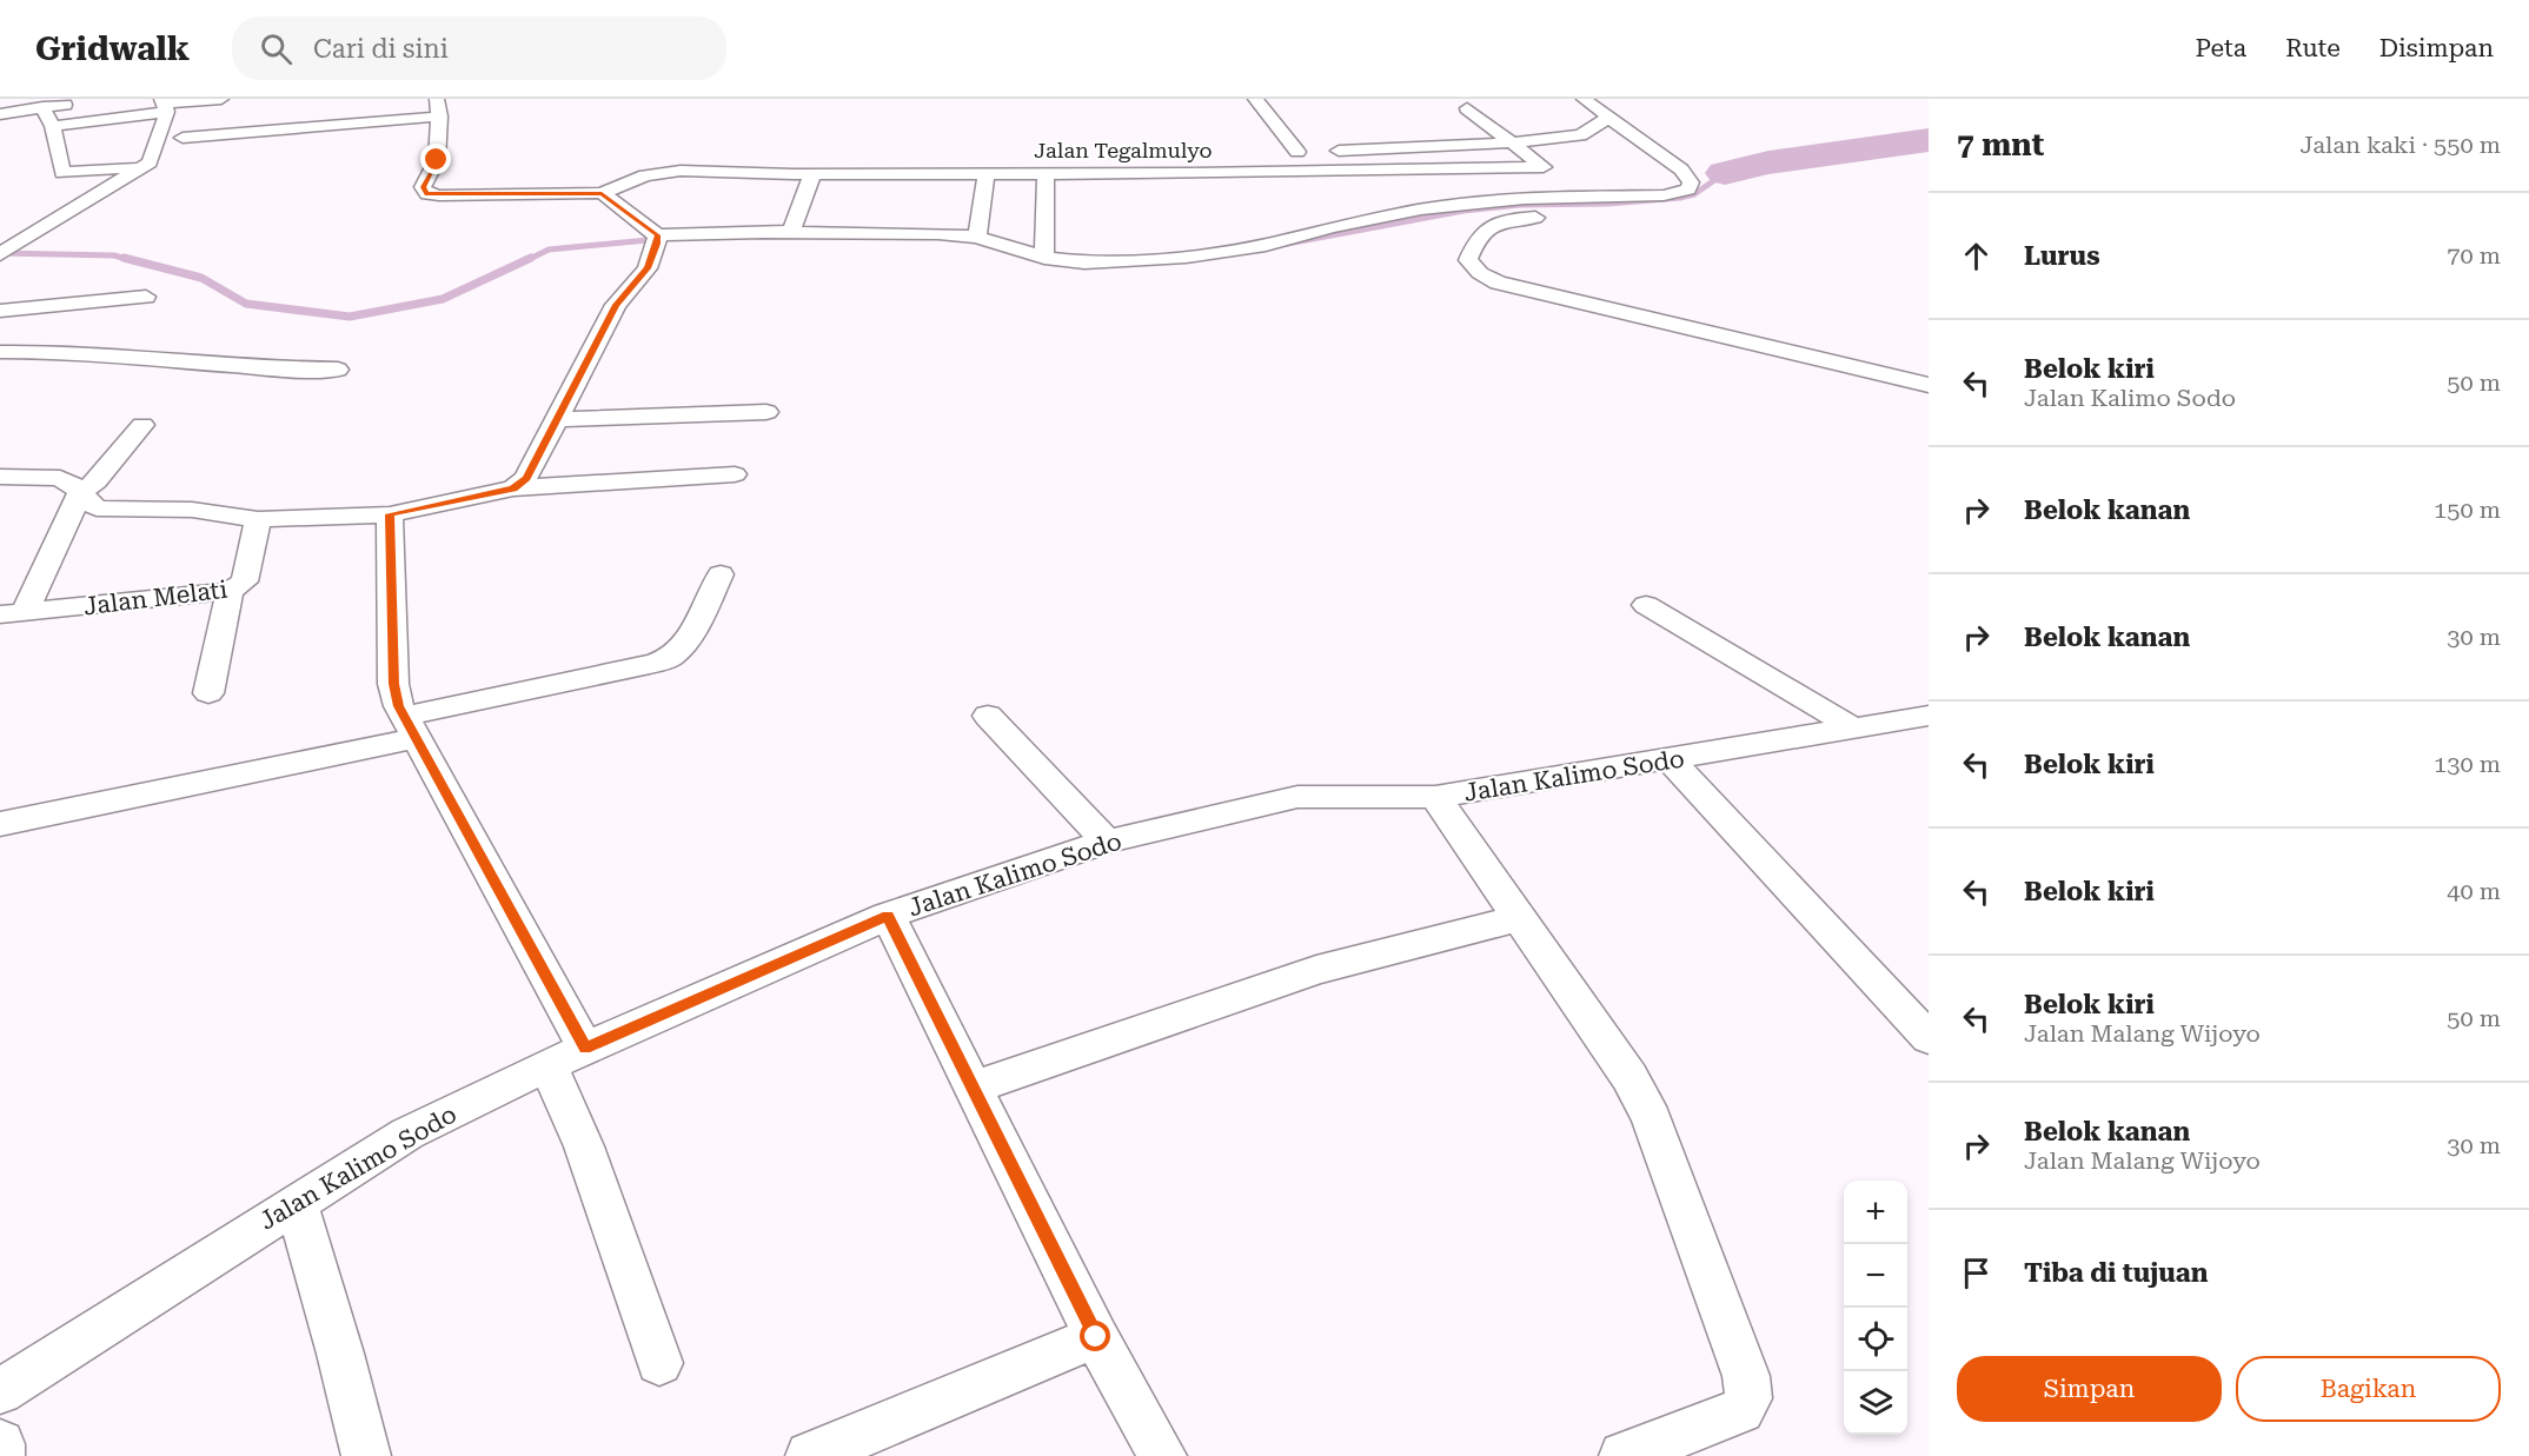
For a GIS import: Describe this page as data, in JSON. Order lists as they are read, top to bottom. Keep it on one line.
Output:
{"streets":{"street":["Jalan Tegalmulyo","Jalan Melati","Jalan Kalimo Sodo"]},"page":{"header":"Gridwalk","search":"Cari di sini","nav":["Peta","Rute","Disimpan"],"heading":["7 mnt","Jalan kaki · 550 m"],"list":[["Lurus","70 m"],["Belok kiri","Jalan Kalimo Sodo","50 m"],["Belok kanan","150 m"],["Belok kanan","30 m"],["Belok kiri","130 m"],["Belok kiri","40 m"],["Belok kiri","Jalan Malang Wijoyo","50 m"],["Belok kanan","Jalan Malang Wijoyo","30 m"],"Tiba di tujuan"],"map_buttons":["+","−"],"buttons":["Simpan","Bagikan"]}}
